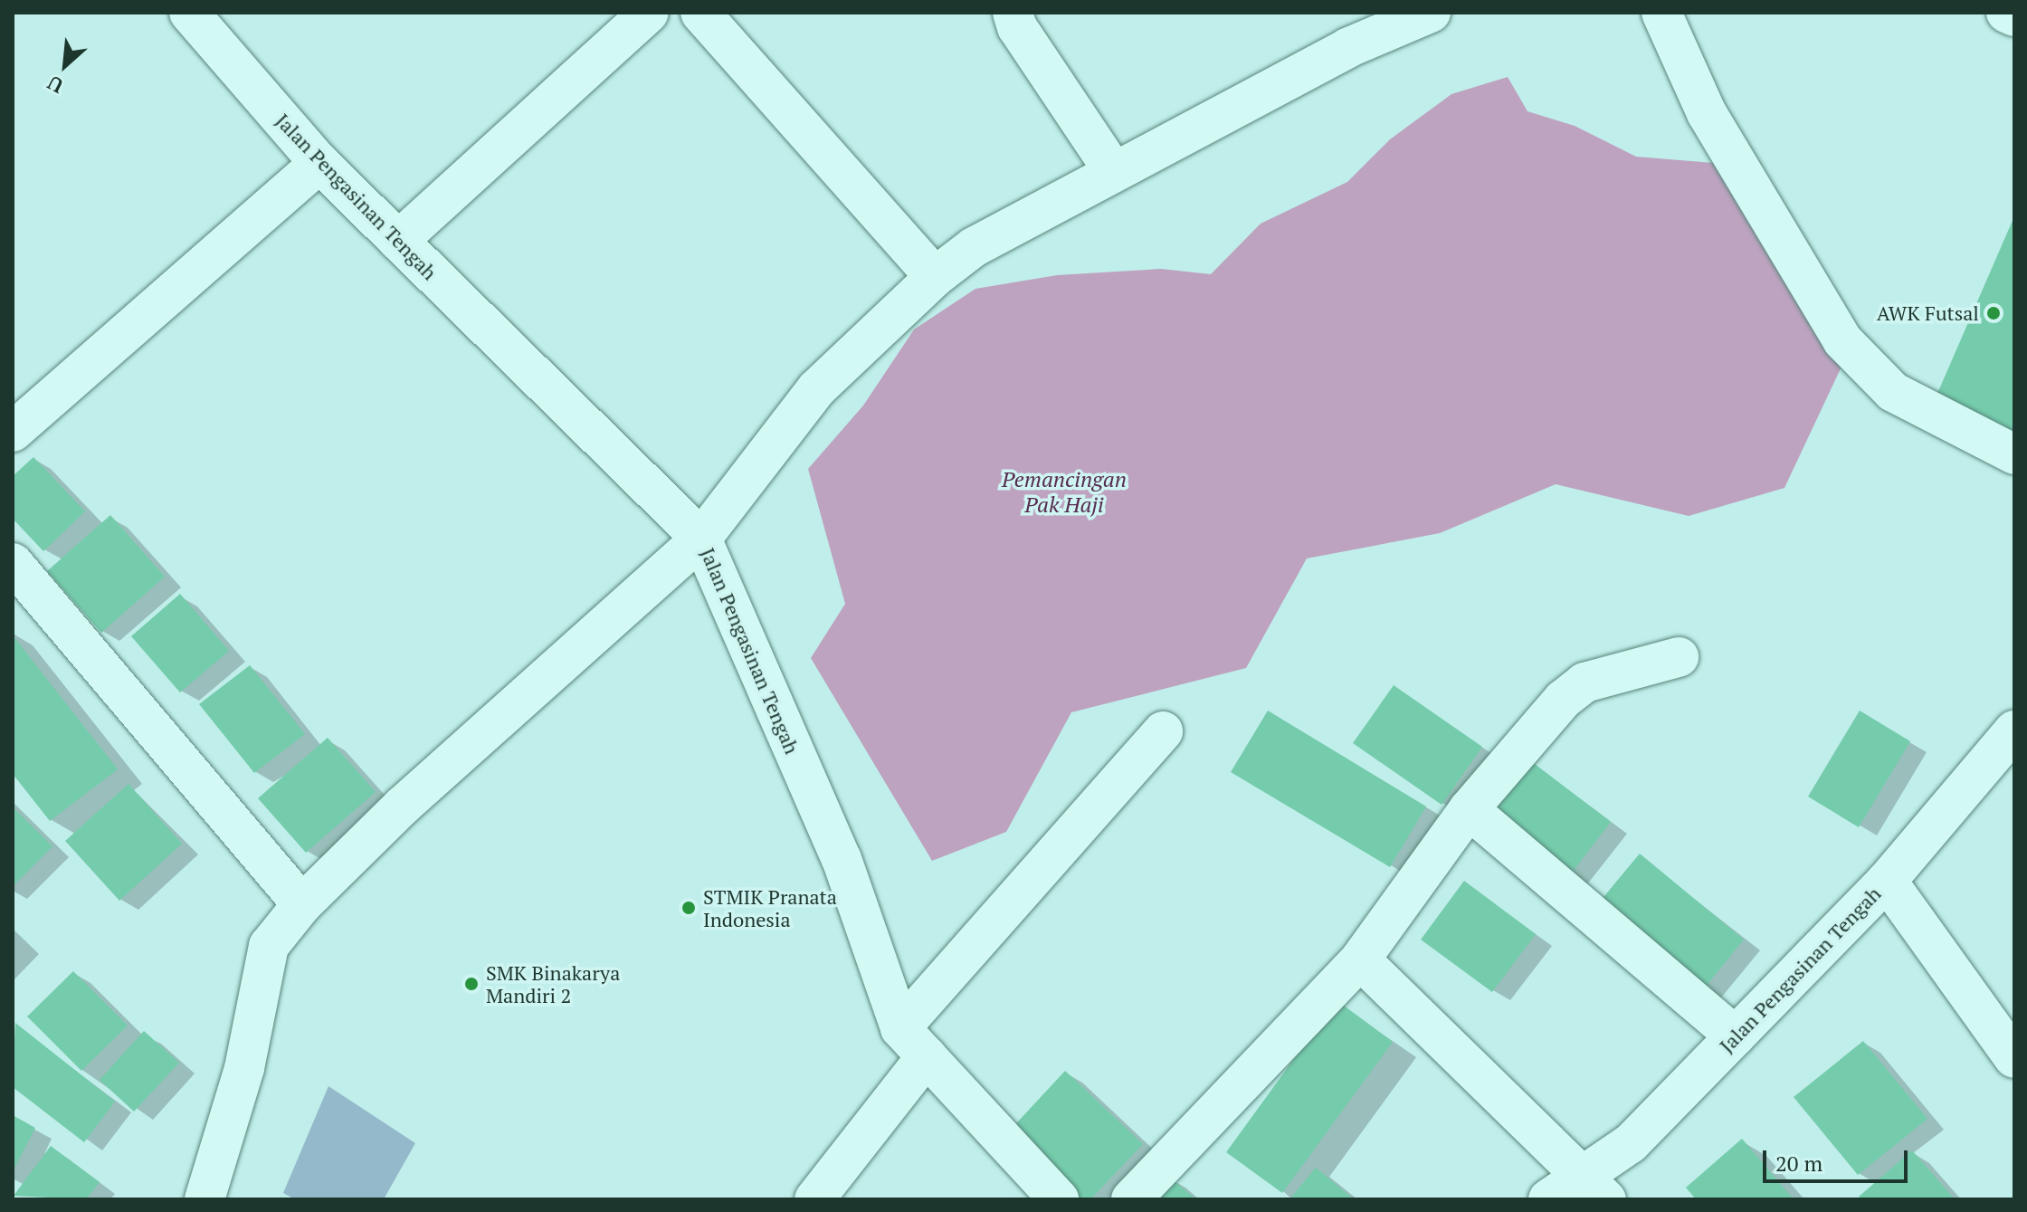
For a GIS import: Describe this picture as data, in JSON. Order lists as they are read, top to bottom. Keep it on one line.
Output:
{"streets":{"street":["Jalan Pengasinan Tengah"]},"water":["Pemancingan Pak Haji"],"places":["AWK Futsal","STMIK Pranata Indonesia","SMK Binakarya Mandiri 2"],"scale_bar":"20 m","north":"bottom left"}
